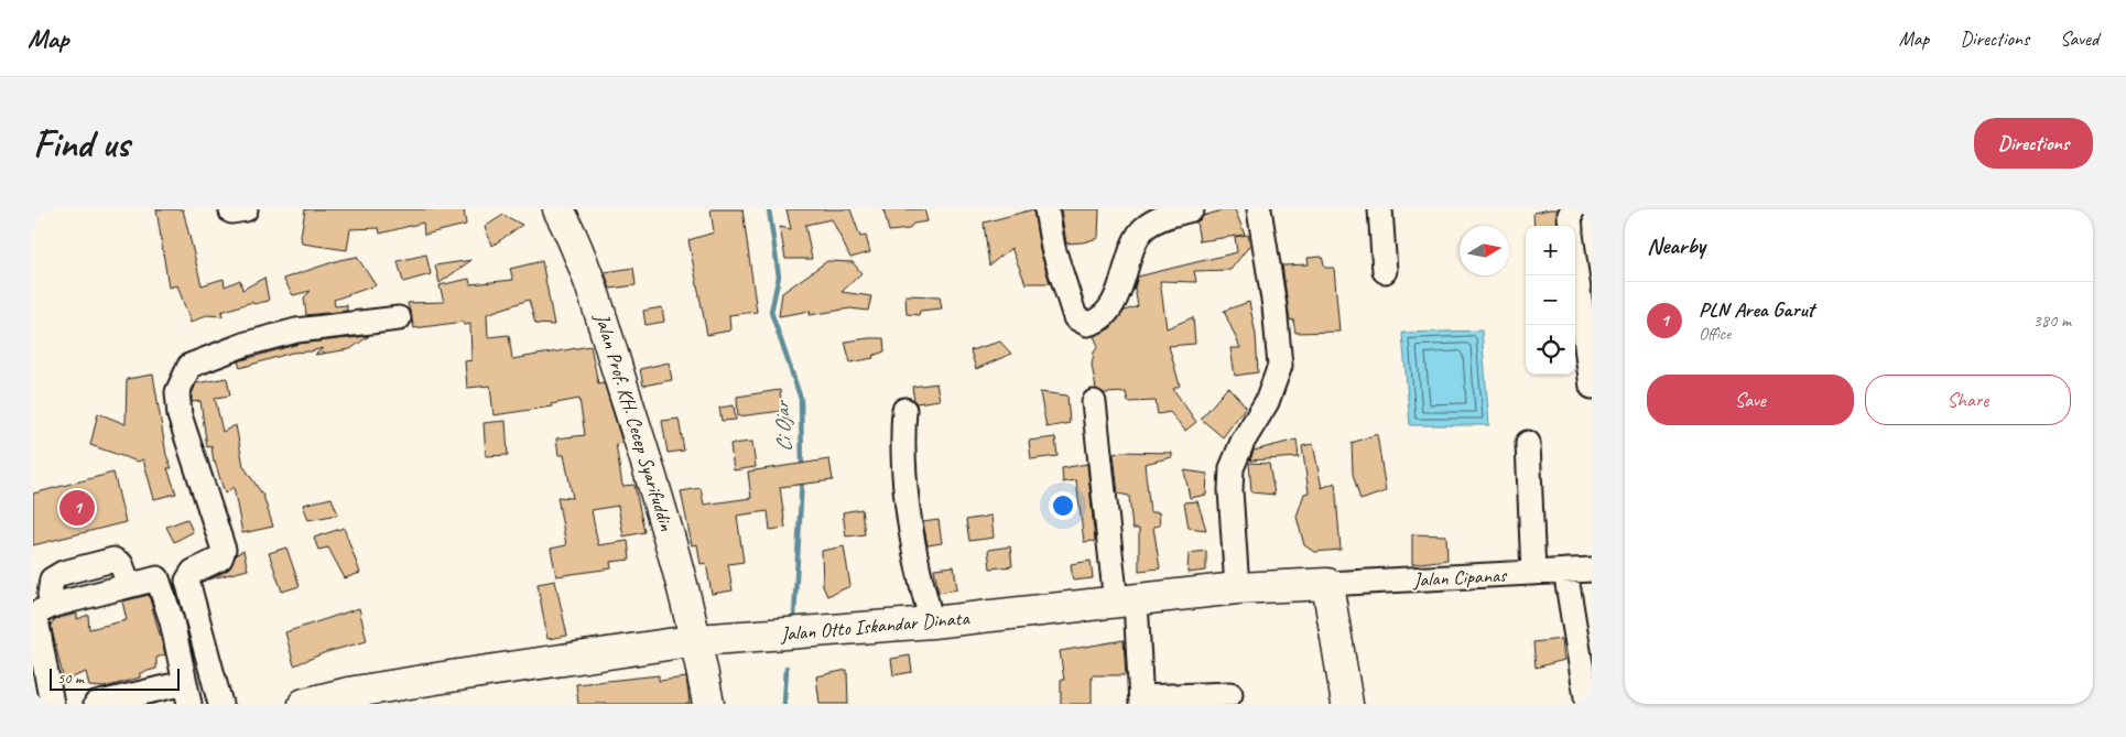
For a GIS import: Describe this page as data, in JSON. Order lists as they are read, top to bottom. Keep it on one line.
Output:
{"streets":{"main road":["Jalan Prof. KH. Cecep Syarifuddin","Jalan Otto Iskandar Dinata"],"street":["Jalan Cipanas"]},"crossings":[["Jalan Prof. KH. Cecep Syarifuddin","Jalan Otto Iskandar Dinata"],["Jalan Cipanas","Jalan Otto Iskandar Dinata"]],"water":["Ci Ojar"],"scale_bar":"50 m","north":"right","page":{"header":"Map","nav":["Map","Directions","Saved"],"buttons":["Directions",["Save","Share"]],"title":"Find us","heading":"Nearby","map_buttons":["+","−"],"list":[{"mark":"1","name":"PLN Area Garut","note":"Office","value":"380 m"}],"pins":"1","scale":"50 m"}}
